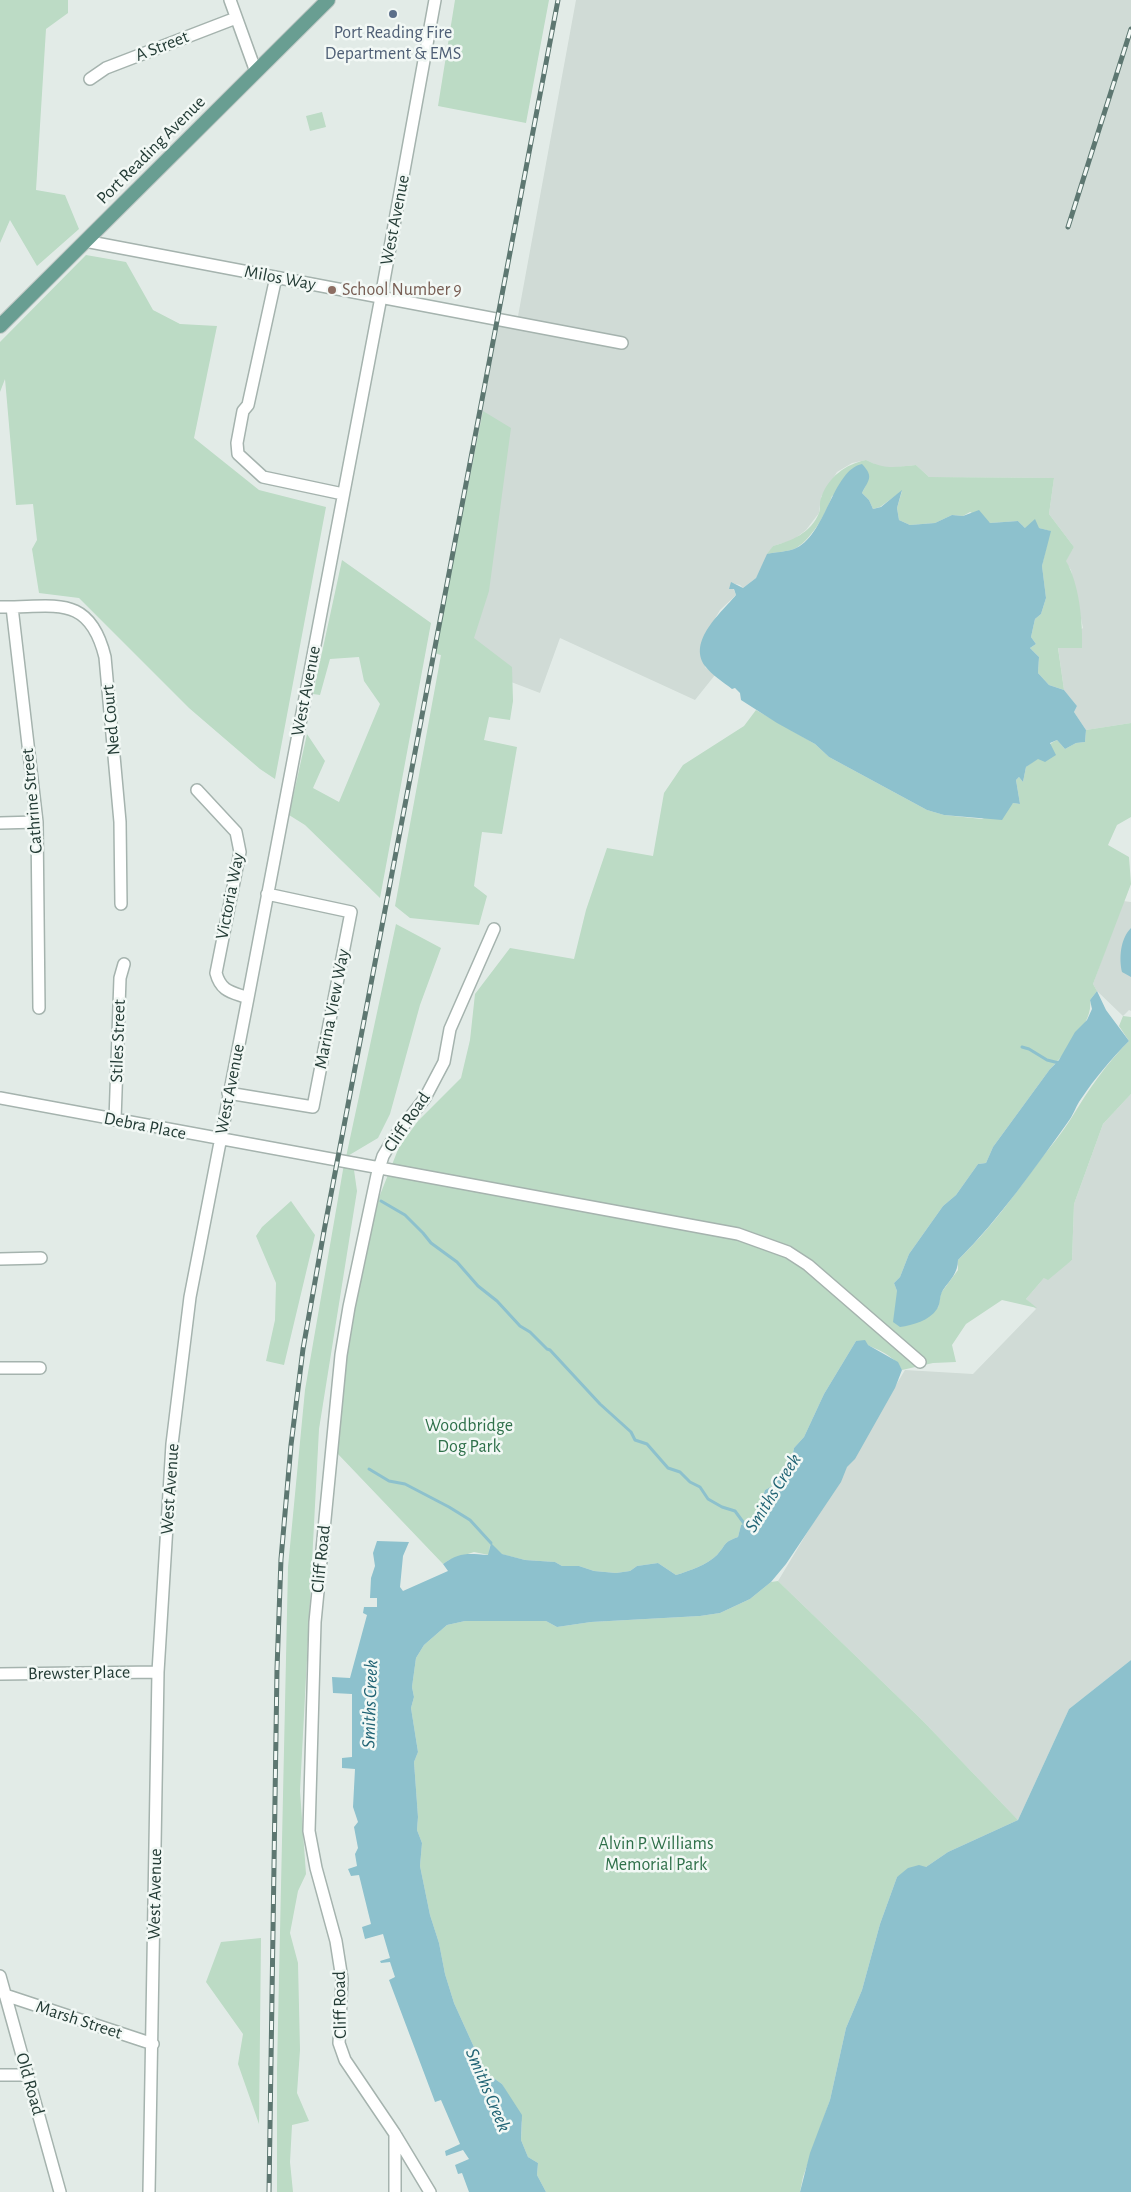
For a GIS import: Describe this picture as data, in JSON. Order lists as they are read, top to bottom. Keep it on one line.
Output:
{"streets":{"main road":["Port Reading Avenue"],"street":["A Street","West Avenue","Milos Way","Ned Court","Cathrine Street","Victoria Way","Marina View Way","Stiles Street","Cliff Road","Debra Place","Brewster Place","Marsh Street","Old Road"]},"crossings":[["Port Reading Avenue","Milos Way"],["West Avenue","Milos Way"],["West Avenue","Victoria Way"],["West Avenue","Marina View Way"],["West Avenue","Debra Place"],["West Avenue","Brewster Place"],["West Avenue","Marsh Street"],["Ned Court","Cathrine Street"],["Stiles Street","Debra Place"],["Cliff Road","Debra Place"],["Marsh Street","Old Road"]],"water":["Smiths Creek"],"parks":["Woodbridge Dog Park","Alvin P. Williams Memorial Park"],"places":["Port Reading Fire Department & EMS","School Number 9"]}
